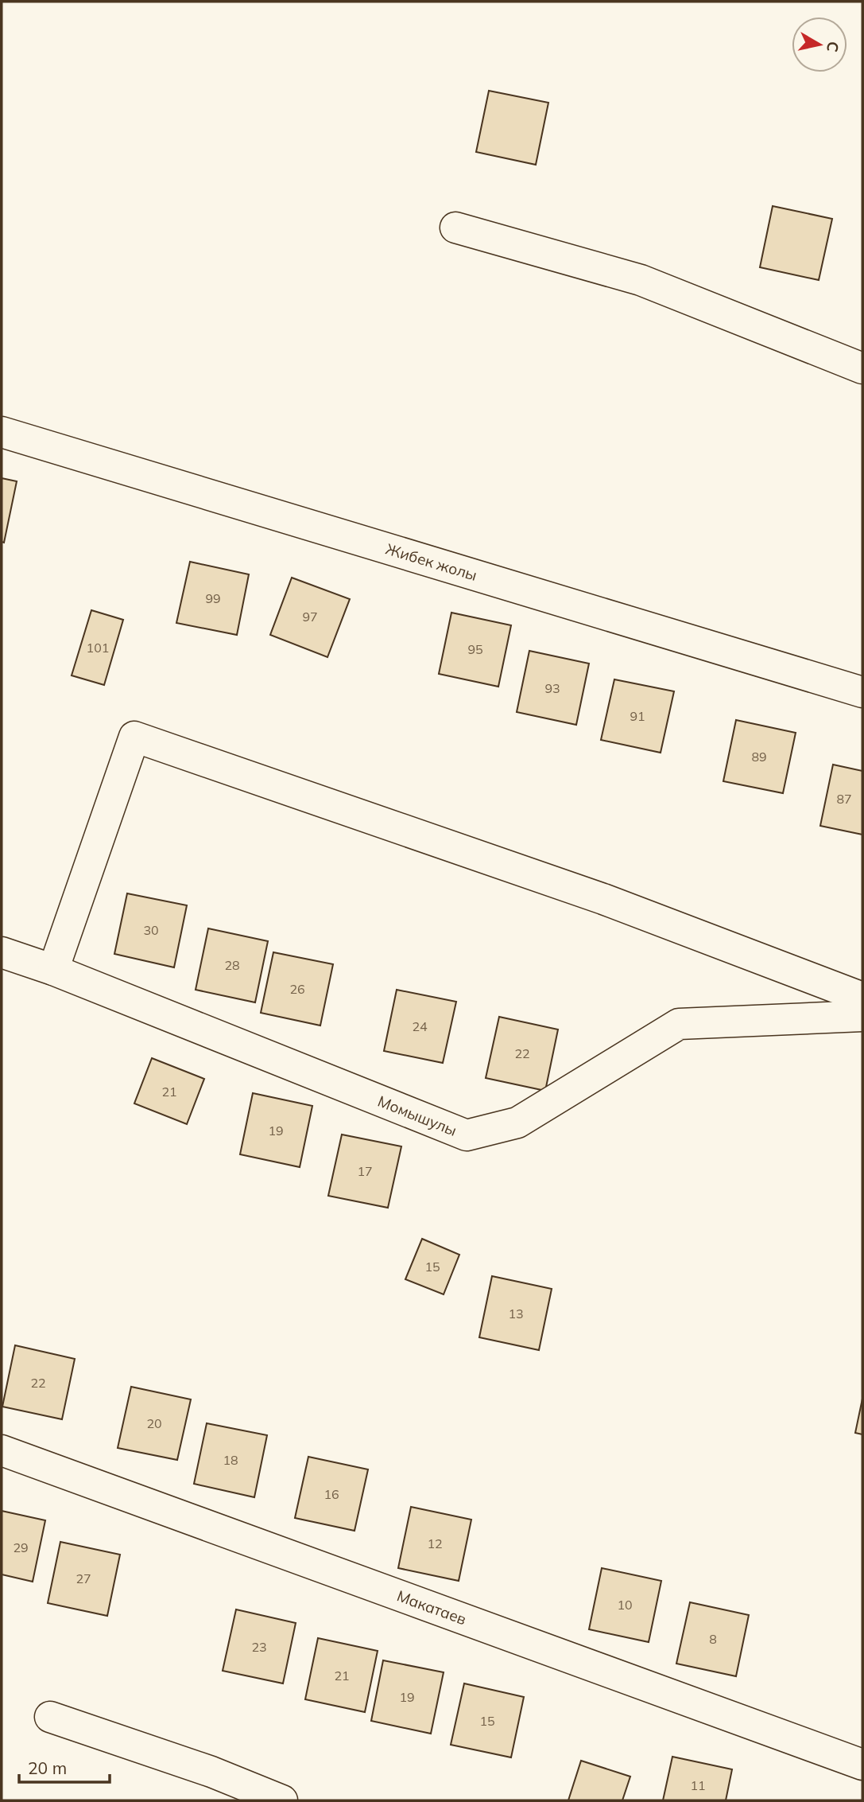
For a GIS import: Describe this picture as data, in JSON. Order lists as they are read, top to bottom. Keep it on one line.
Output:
{"streets":{"street":["Жибек жолы","Момышулы","Макатаев"]},"house_numbers":["99","97","101","95","93","91","89","87","30","28","26","24","22","21","19","17","15","13","22","20","18","16","12","29","27","10","8","23","21","19","15","11"],"scale_bar":"20 m","north":"right"}
